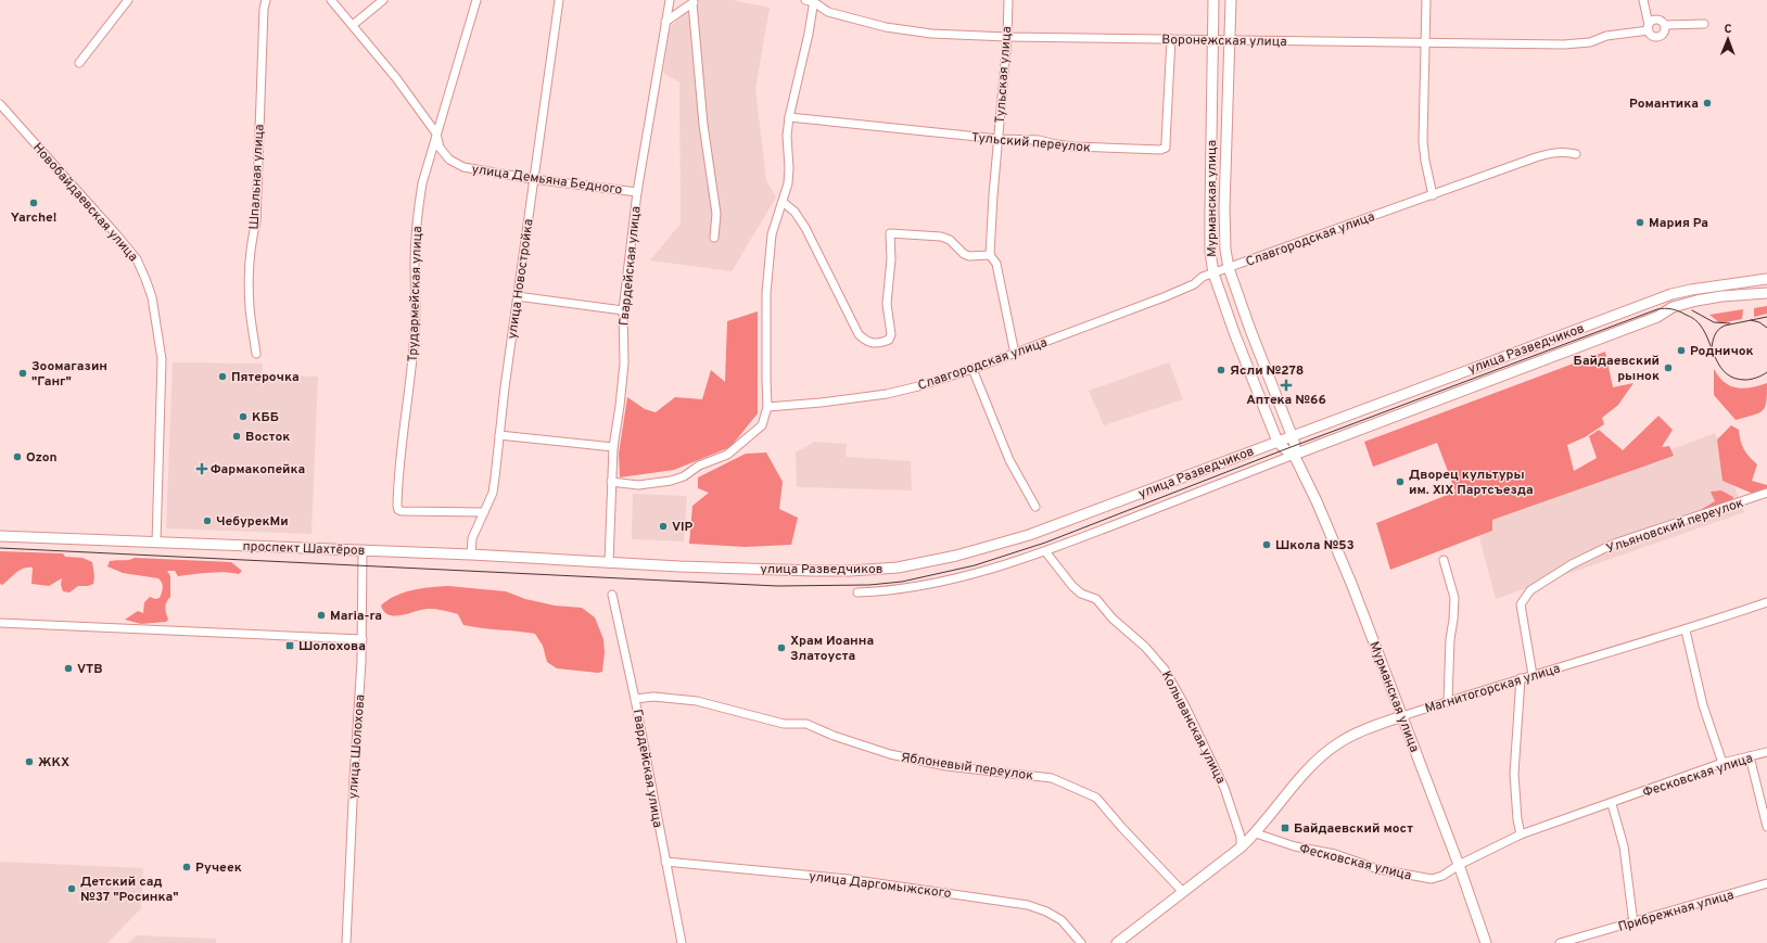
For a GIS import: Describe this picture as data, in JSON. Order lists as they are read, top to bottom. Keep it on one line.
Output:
{"streets":{"main road":["Мурманская улица","улица Разведчиков","проспект Шахтёров","Магнитогорская улица"],"street":["Воронежская улица","Тульская улица","Тульский переулок","Шпальная улица","улица Демьяна Бедного","Новобайдаевская улица","Славгородская улица","Гвардейская улица","улица Новостройка","Трудармейская улица","Ульяновский переулок","Колыванская улица","улица Шолохова","Яблоневый переулок","Фесковская улица","улица Даргомыжского","Прибрежная улица"]},"crossings":[["Воронежская улица","Тульская улица"],["Воронежская улица","Тульский переулок"],["Воронежская улица","Мурманская улица"],["Тульская улица","Тульский переулок"],["Тульская улица","Славгородская улица"],["улица Демьяна Бедного","Гвардейская улица"],["улица Демьяна Бедного","улица Новостройка"],["улица Демьяна Бедного","Трудармейская улица"],["Мурманская улица","Славгородская улица"],["Мурманская улица","улица Разведчиков"],["Мурманская улица","Магнитогорская улица"],["Мурманская улица","Фесковская улица"],["Новобайдаевская улица","проспект Шахтёров"],["Гвардейская улица","улица Разведчиков"],["Гвардейская улица","проспект Шахтёров"],["Гвардейская улица","Яблоневый переулок"],["Гвардейская улица","улица Даргомыжского"],["улица Новостройка","Трудармейская улица"],["улица Новостройка","проспект Шахтёров"],["улица Разведчиков","проспект Шахтёров"],["улица Разведчиков","Колыванская улица"],["Ульяновский переулок","Магнитогорская улица"],["проспект Шахтёров","улица Шолохова"],["Магнитогорская улица","Фесковская улица"]],"places":{"other":["Романтика","Yarche!","Мария Ра","Родничок","Байдаевский рынок","Ясли №278","Зоомагазин \"Ганг\"","Пятерочка","КББ","Восток","Ozon","Дворец культуры им. XIX Партсъезда","ЧебурекМи","VIP","Школа №53","Maria-ra","Храм Иоанна Златоуста","VTB","ЖКХ","Ручеек","Детский сад №37 \"Росинка\""],"health":["Аптека №66","Фармакопейка"],"transit":["Шолохова","Байдаевский мост"]},"north":"top"}
